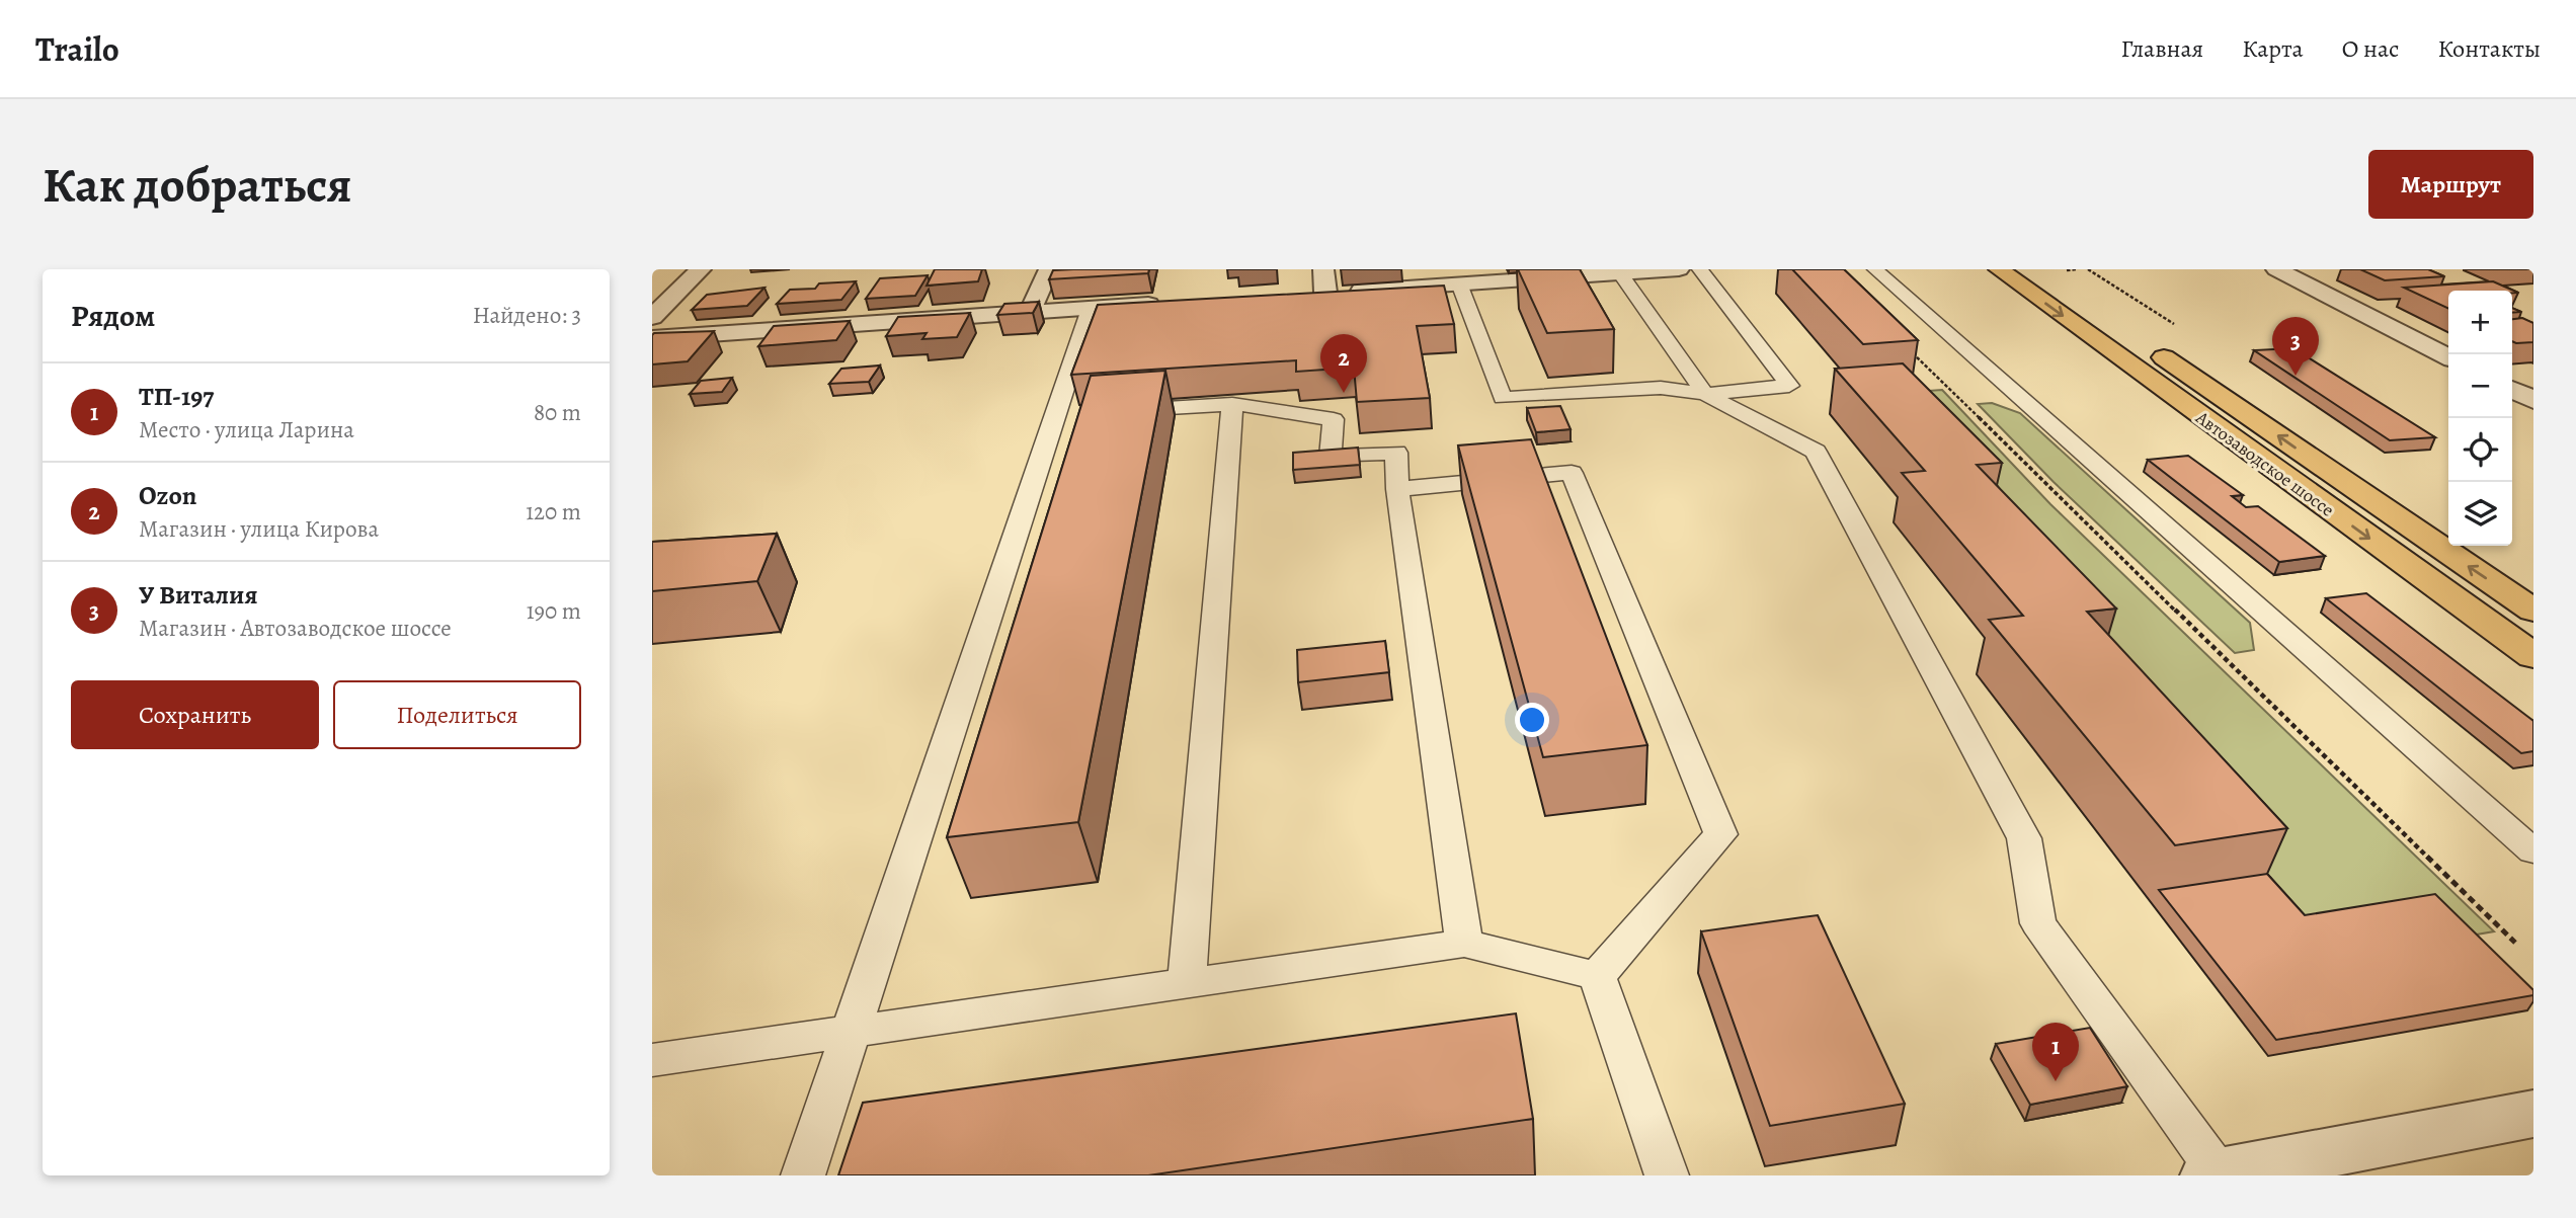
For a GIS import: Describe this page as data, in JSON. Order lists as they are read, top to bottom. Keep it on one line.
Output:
{"streets":{"main road":["Автозаводское шоссе"]},"page":{"header":"Trailo","nav":["Главная","Карта","О нас","Контакты"],"buttons":["Маршрут",["Сохранить","Поделиться"]],"title":"Как добраться","heading":["Рядом","Найдено: 3"],"map_buttons":["+","−"],"pins":["3","2","1"],"list":[{"mark":"1","name":"ТП-197","note":"Место · улица Ларина","value":"80 m"},{"mark":"2","name":"Ozon","note":"Магазин · улица Кирова","value":"120 m"},{"mark":"3","name":"У Виталия","note":"Магазин · Автозаводское шоссе","value":"190 m"}]}}
